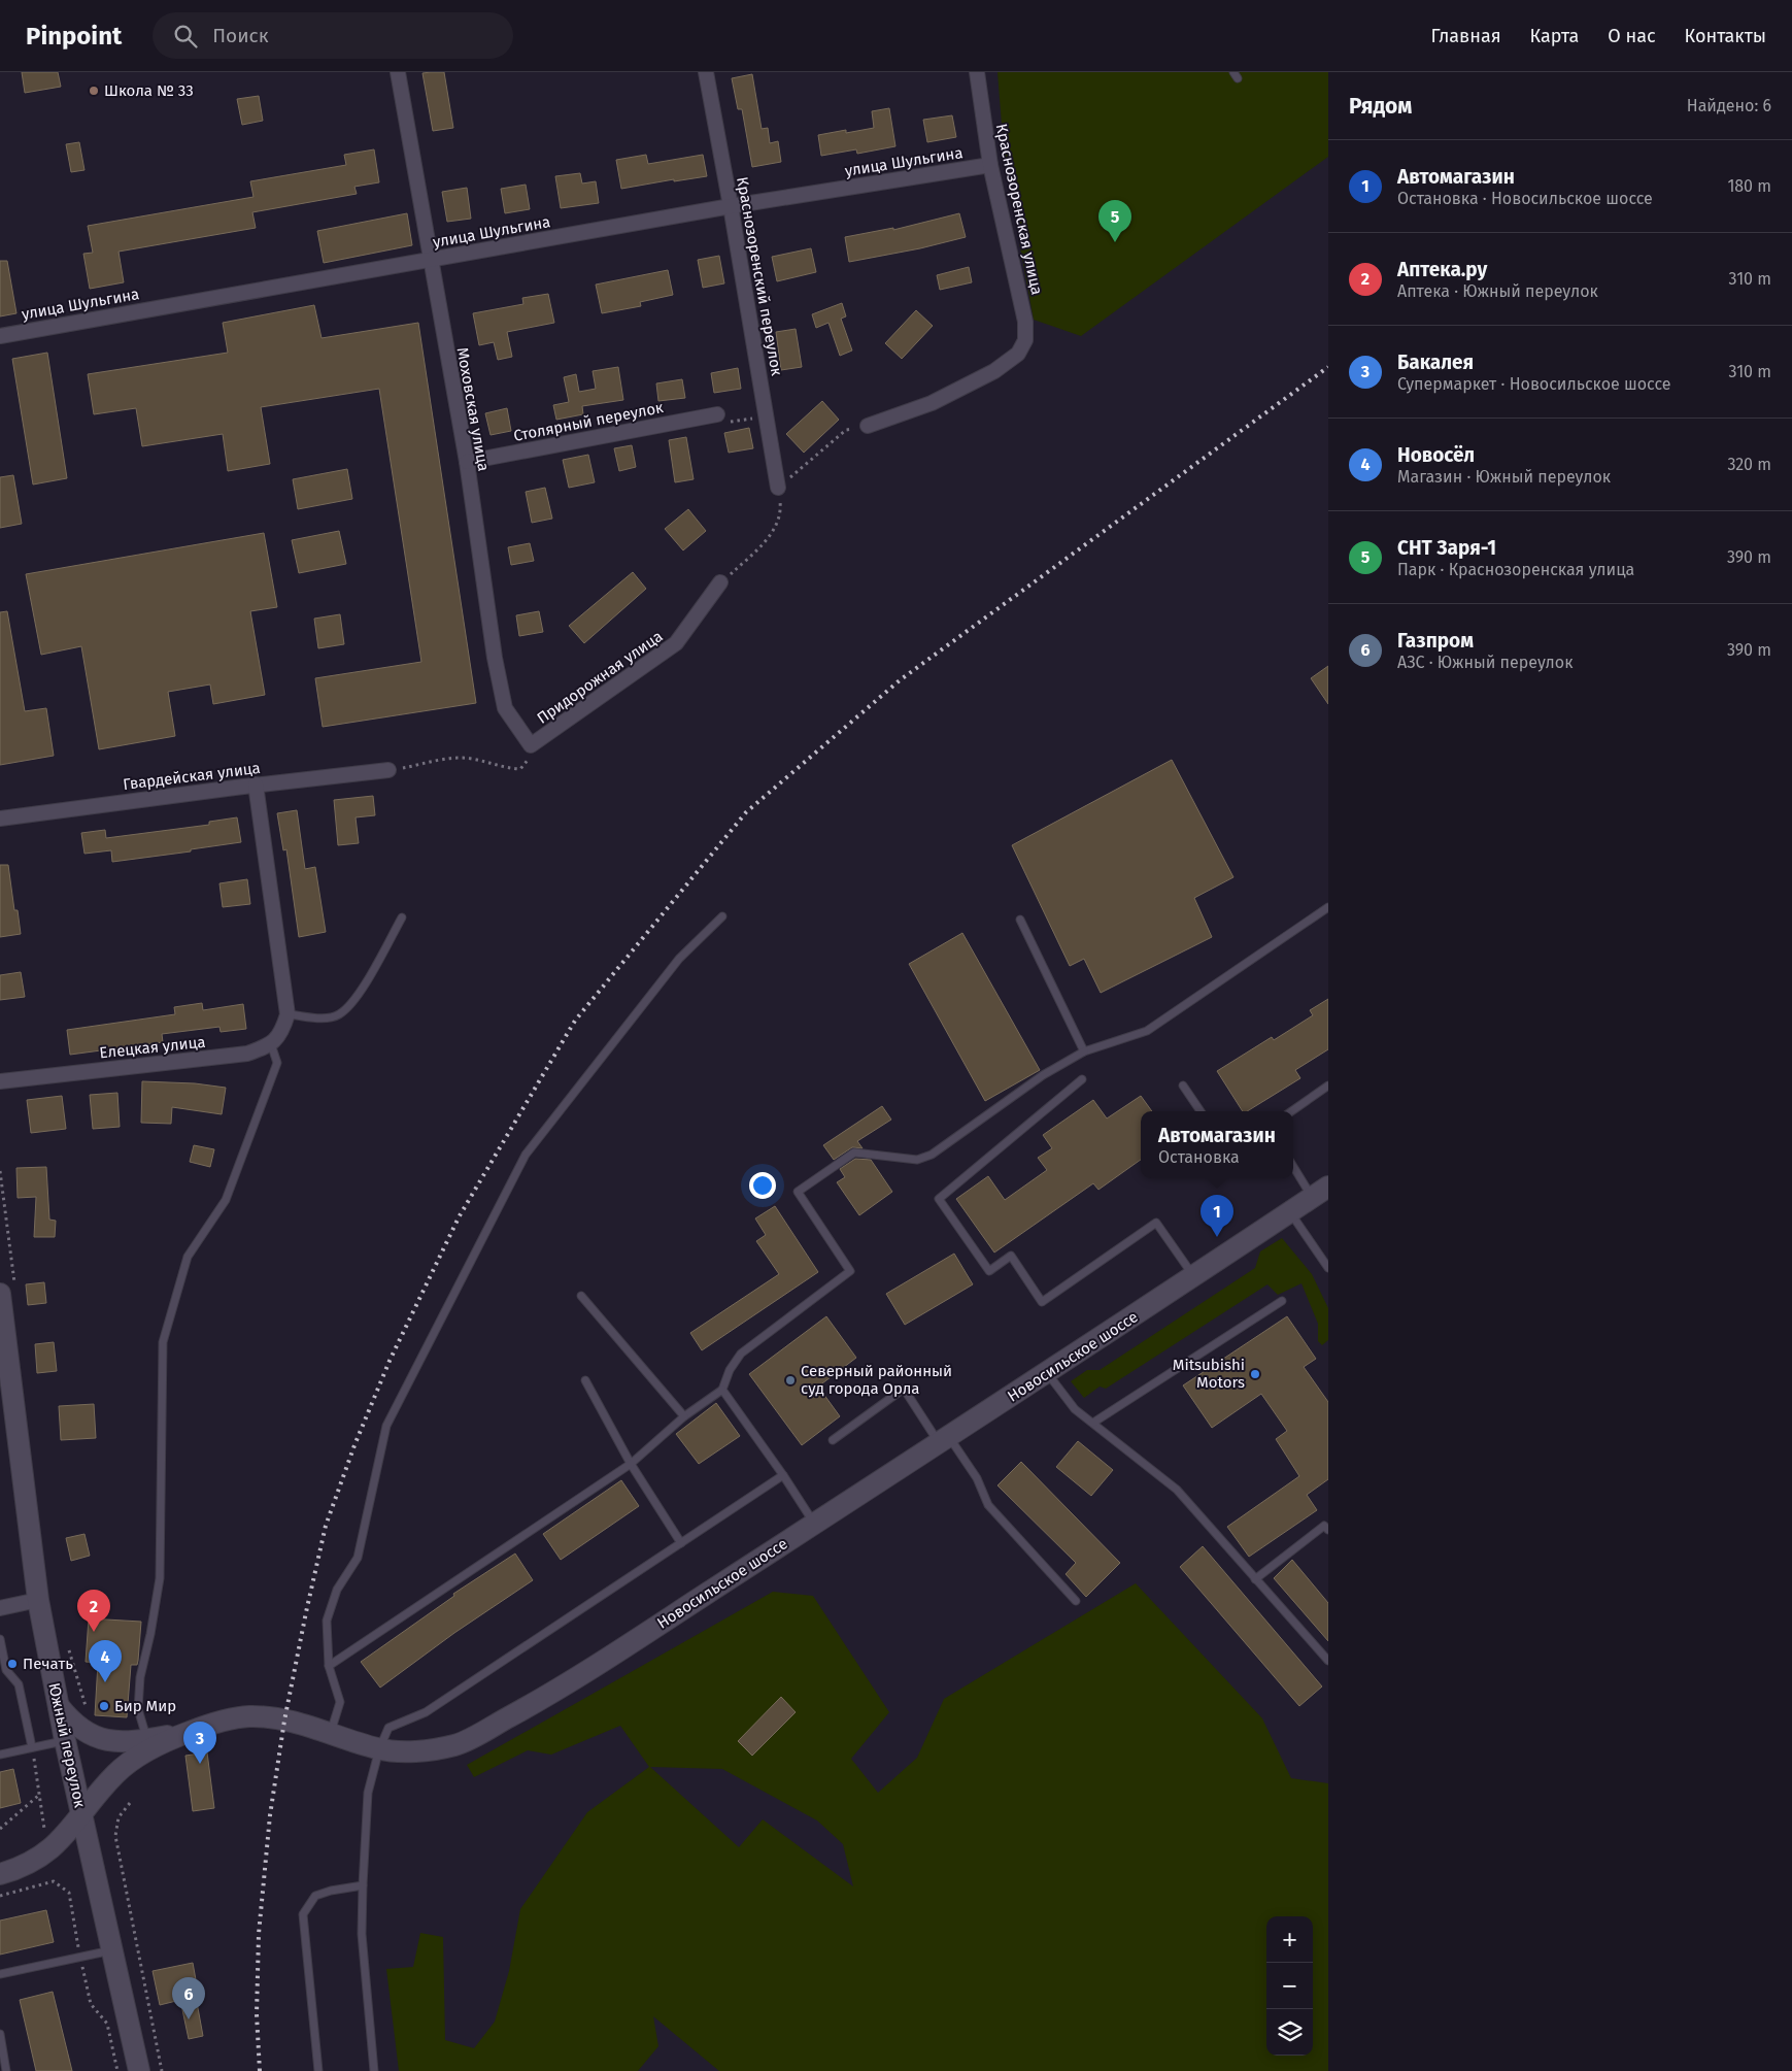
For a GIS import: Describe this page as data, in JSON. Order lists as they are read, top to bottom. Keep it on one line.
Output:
{"streets":{"street":["улица Шульгина","Краснозоренская улица","Краснозоренский переулок","Моховская улица","Столярный переулок","Придорожная улица","Гвардейская улица","Елецкая улица","Новосильское шоссе","Южный переулок"]},"crossings":[["улица Шульгина","Краснозоренская улица"],["улица Шульгина","Краснозоренский переулок"],["улица Шульгина","Моховская улица"],["Моховская улица","Столярный переулок"],["Моховская улица","Придорожная улица"],["Новосильское шоссе","Южный переулок"]],"places":["Школа № 33","Mitsubishi Motors","Северный районный суд города Орла","Печать","Бир Мир"],"page":{"header":"Pinpoint","search":"Поиск","nav":["Главная","Карта","О нас","Контакты"],"heading":["Рядом","Найдено: 6"],"list":[{"mark":"1","name":"Автомагазин","note":"Остановка · Новосильское шоссе","value":"180 m"},{"mark":"2","name":"Аптека.ру","note":"Аптека · Южный переулок","value":"310 m"},{"mark":"3","name":"Бакалея","note":"Супермаркет · Новосильское шоссе","value":"310 m"},{"mark":"4","name":"Новосёл","note":"Магазин · Южный переулок","value":"320 m"},{"mark":"5","name":"СНТ Заря-1","note":"Парк · Краснозоренская улица","value":"390 m"},{"mark":"6","name":"Газпром","note":"АЗС · Южный переулок","value":"390 m"}],"pins":["5","1","2","4","3","6"],"popup":["Автомагазин","Остановка"],"map_buttons":["+","−"]}}
